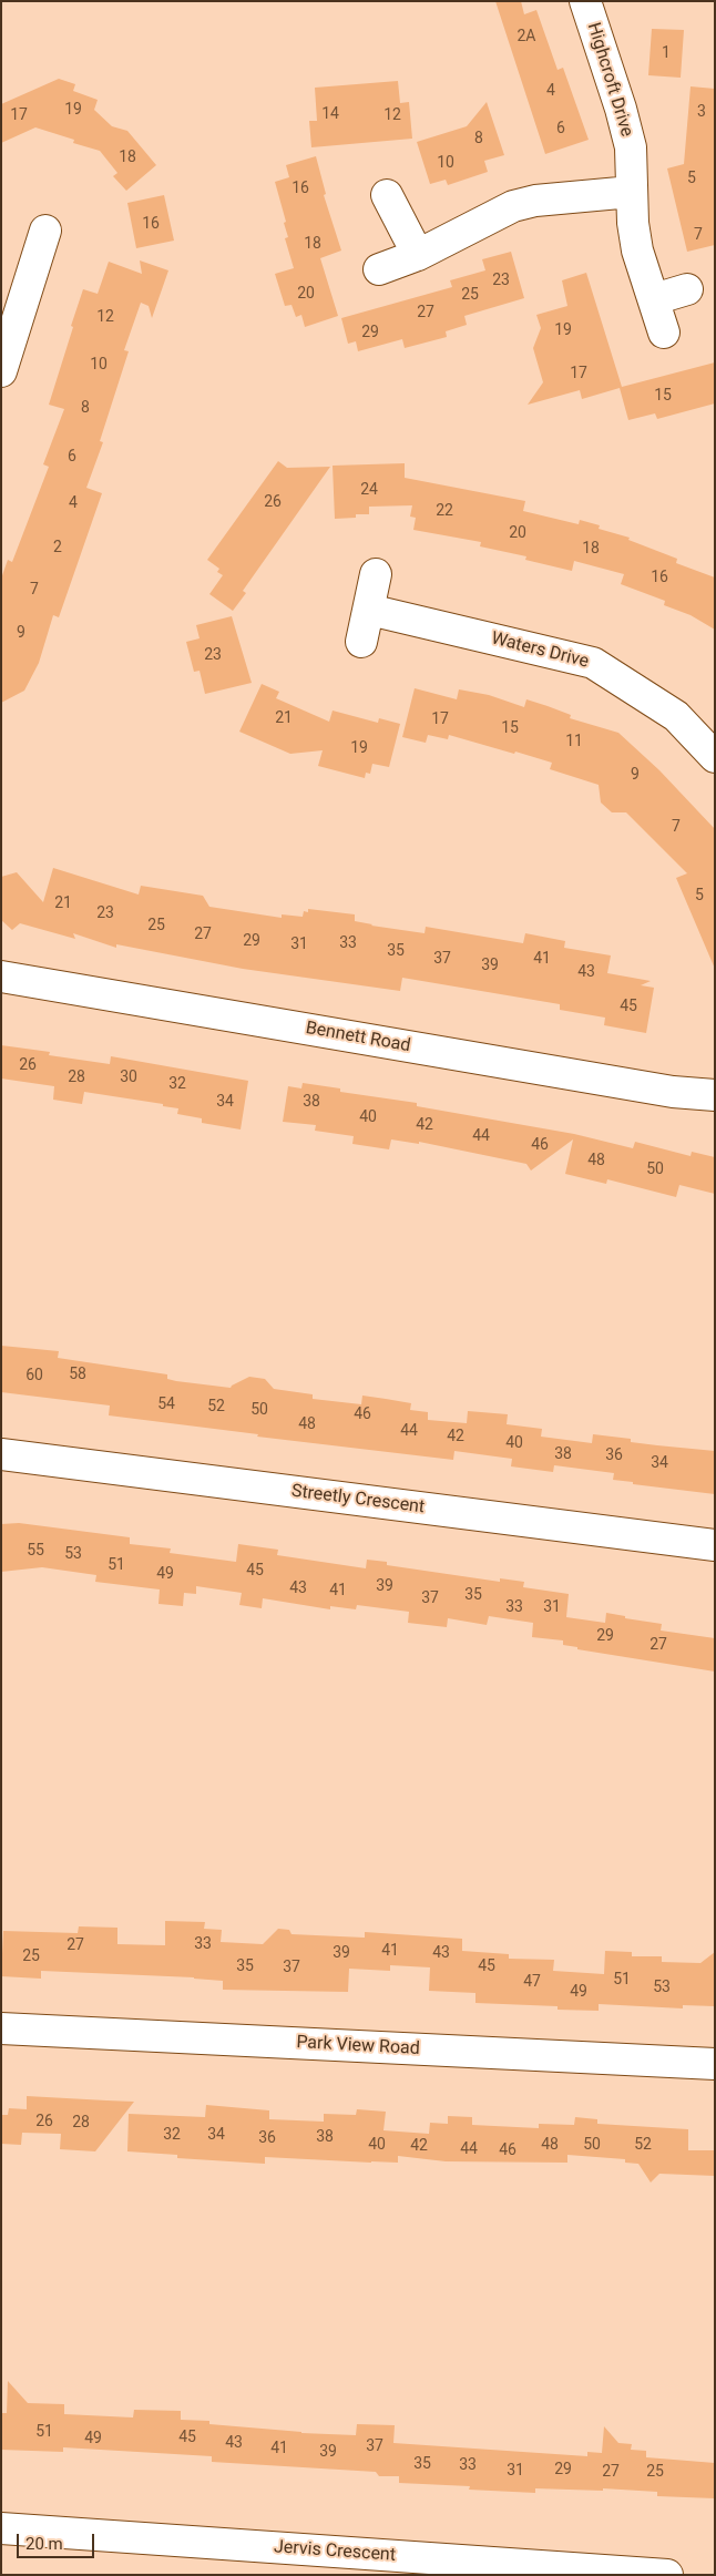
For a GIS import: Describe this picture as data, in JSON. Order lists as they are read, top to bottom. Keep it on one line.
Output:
{"streets":{"street":["Highcroft Drive","Waters Drive","Bennett Road","Streetly Crescent","Park View Road","Jervis Crescent"]},"house_numbers":["2A","1","4","19","3","14","17","12","6","8","18","10","5","16","16","7","18","23","20","25","27","12","19","29","10","17","15","8","6","24","26","4","22","20","2","18","16","7","9","23","21","17","15","11","19","9","7","5","21","23","25","27","29","33","31","35","37","41","39","43","45","26","28","30","32","34","38","40","42","44","46","48","50","58","60","54","52","50","46","48","44","42","40","38","36","34","55","53","51","45","49","39","43","41","35","37","33","31","29","27","33","27","41","39","43","25","35","45","37","51","47","53","49","26","28","32","34","38","36","40","48","50","52","42","44","46","51","45","49","43","37","41","39","35","33","29","31","27","25"],"scale_bar":"20 m"}
